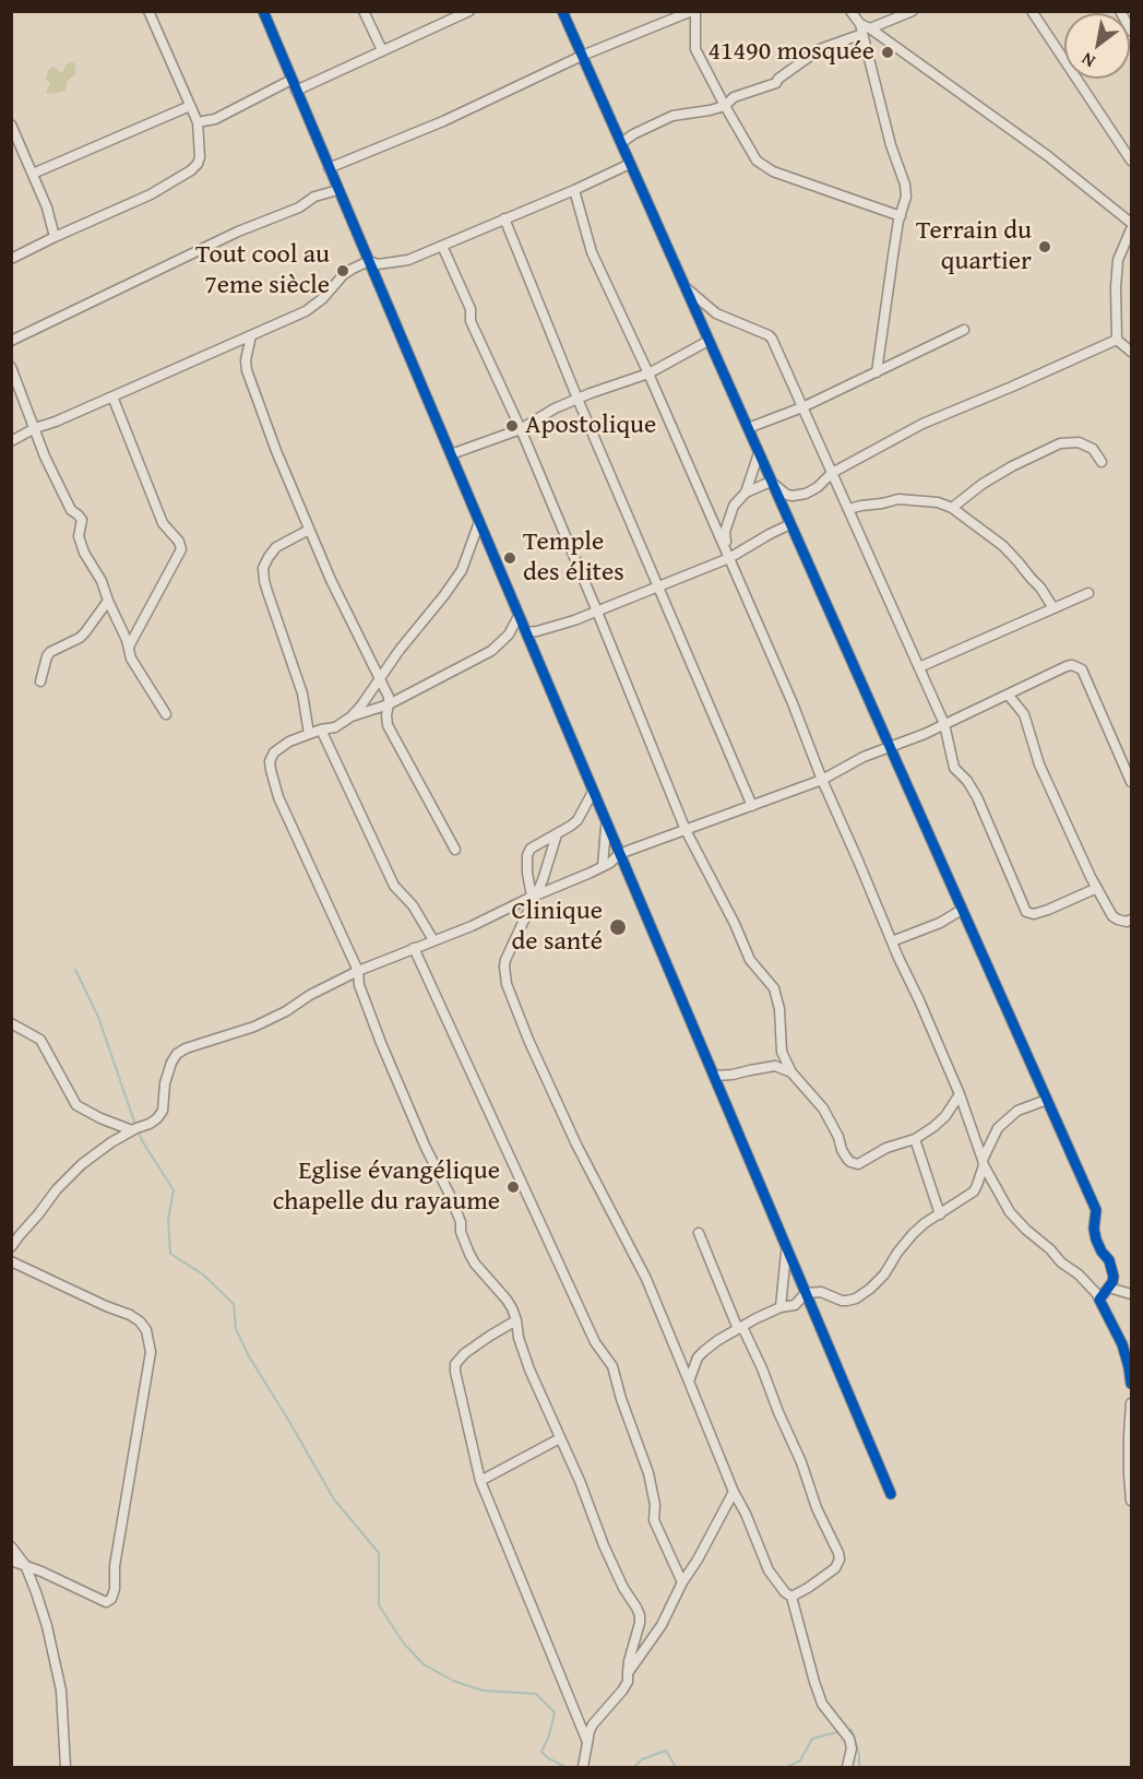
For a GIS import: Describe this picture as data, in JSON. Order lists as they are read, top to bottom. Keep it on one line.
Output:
{"places":["41490 mosquée","Terrain du quartier","Tout cool au 7eme siècle","Apostolique","Temple des élites","Clinique de santé","Eglise évangélique chapelle du rayaume"],"north":"bottom left"}
